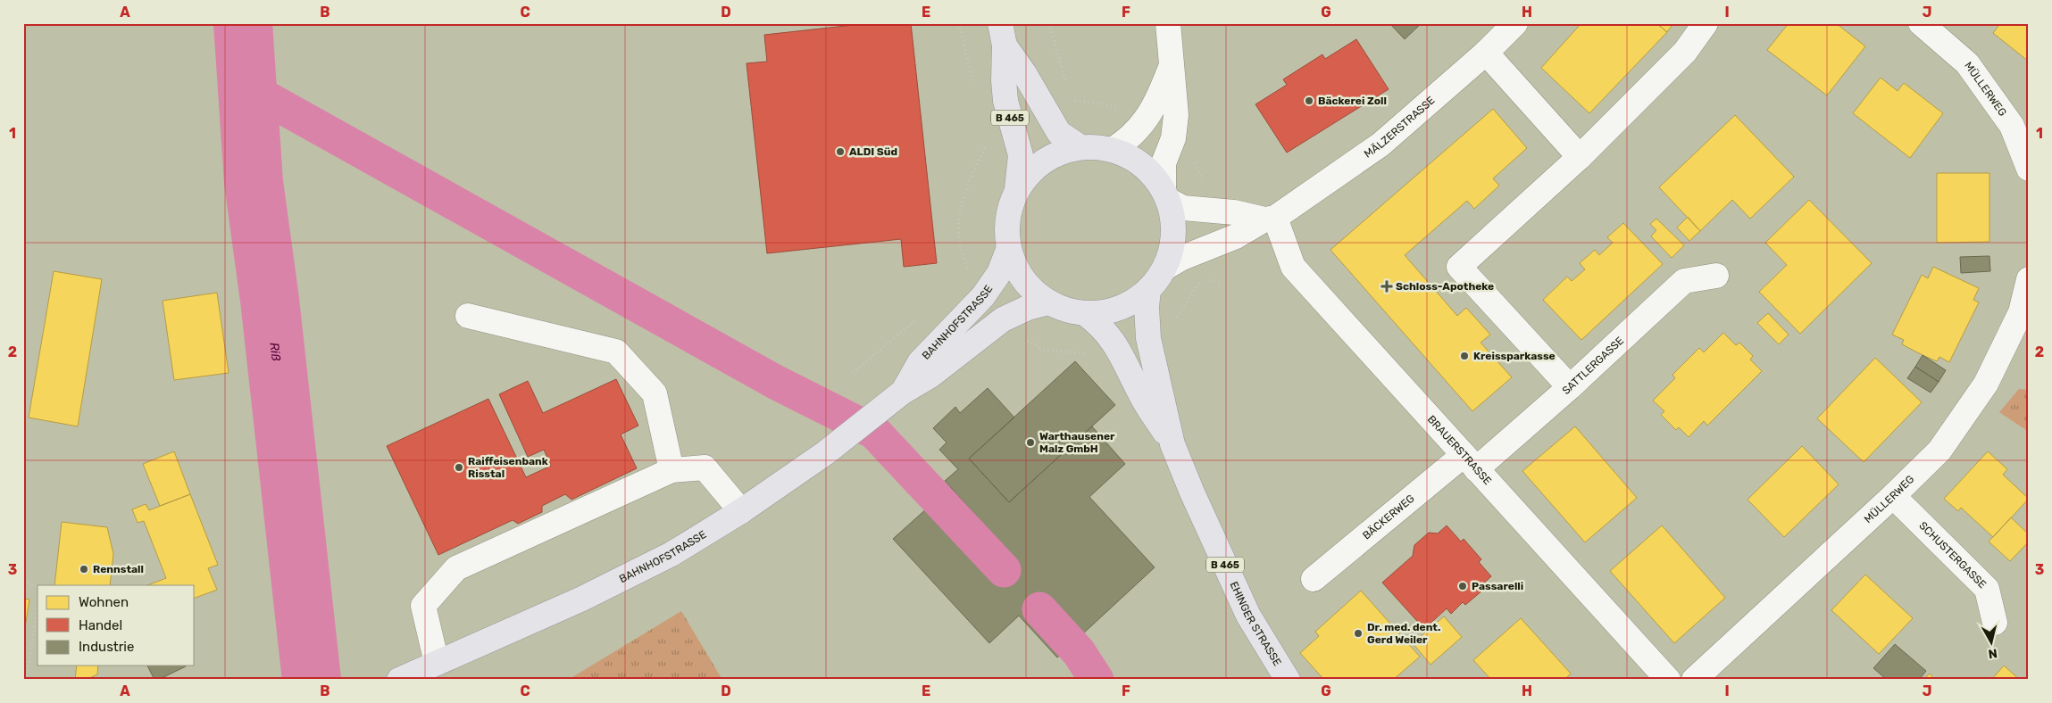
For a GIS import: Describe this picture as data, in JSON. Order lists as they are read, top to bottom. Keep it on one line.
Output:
{"streets":{"main road":["B 465","BAHNHOFSTRASSE","EHINGER STRASSE"],"street":["MÜLLERWEG","MÄLZERSTRASSE","SATTLERGASSE","BRAUERSTRASSE","BÄCKERWEG","SCHUSTERGASSE"]},"crossings":[["MÜLLERWEG","SCHUSTERGASSE"],["MÄLZERSTRASSE","BRAUERSTRASSE"],["SATTLERGASSE","BRAUERSTRASSE"],["SATTLERGASSE","BÄCKERWEG"],["BRAUERSTRASSE","BÄCKERWEG"]],"water":["Riß"],"places":{"other":["Bäckerei Zoll","ALDI Süd","Kreissparkasse","Warthausener Malz GmbH","Raiffeisenbank Risstal","Rennstall","Passarelli","Dr. med. dent. Gerd Weiler"],"health":["Schloss-Apotheke"]},"legend":["Wohnen","Handel","Industrie"],"north":"bottom","grid":{"columns":["A","B","C","D","E","F","G","H","I","J"],"rows":["1","2","3"]}}
